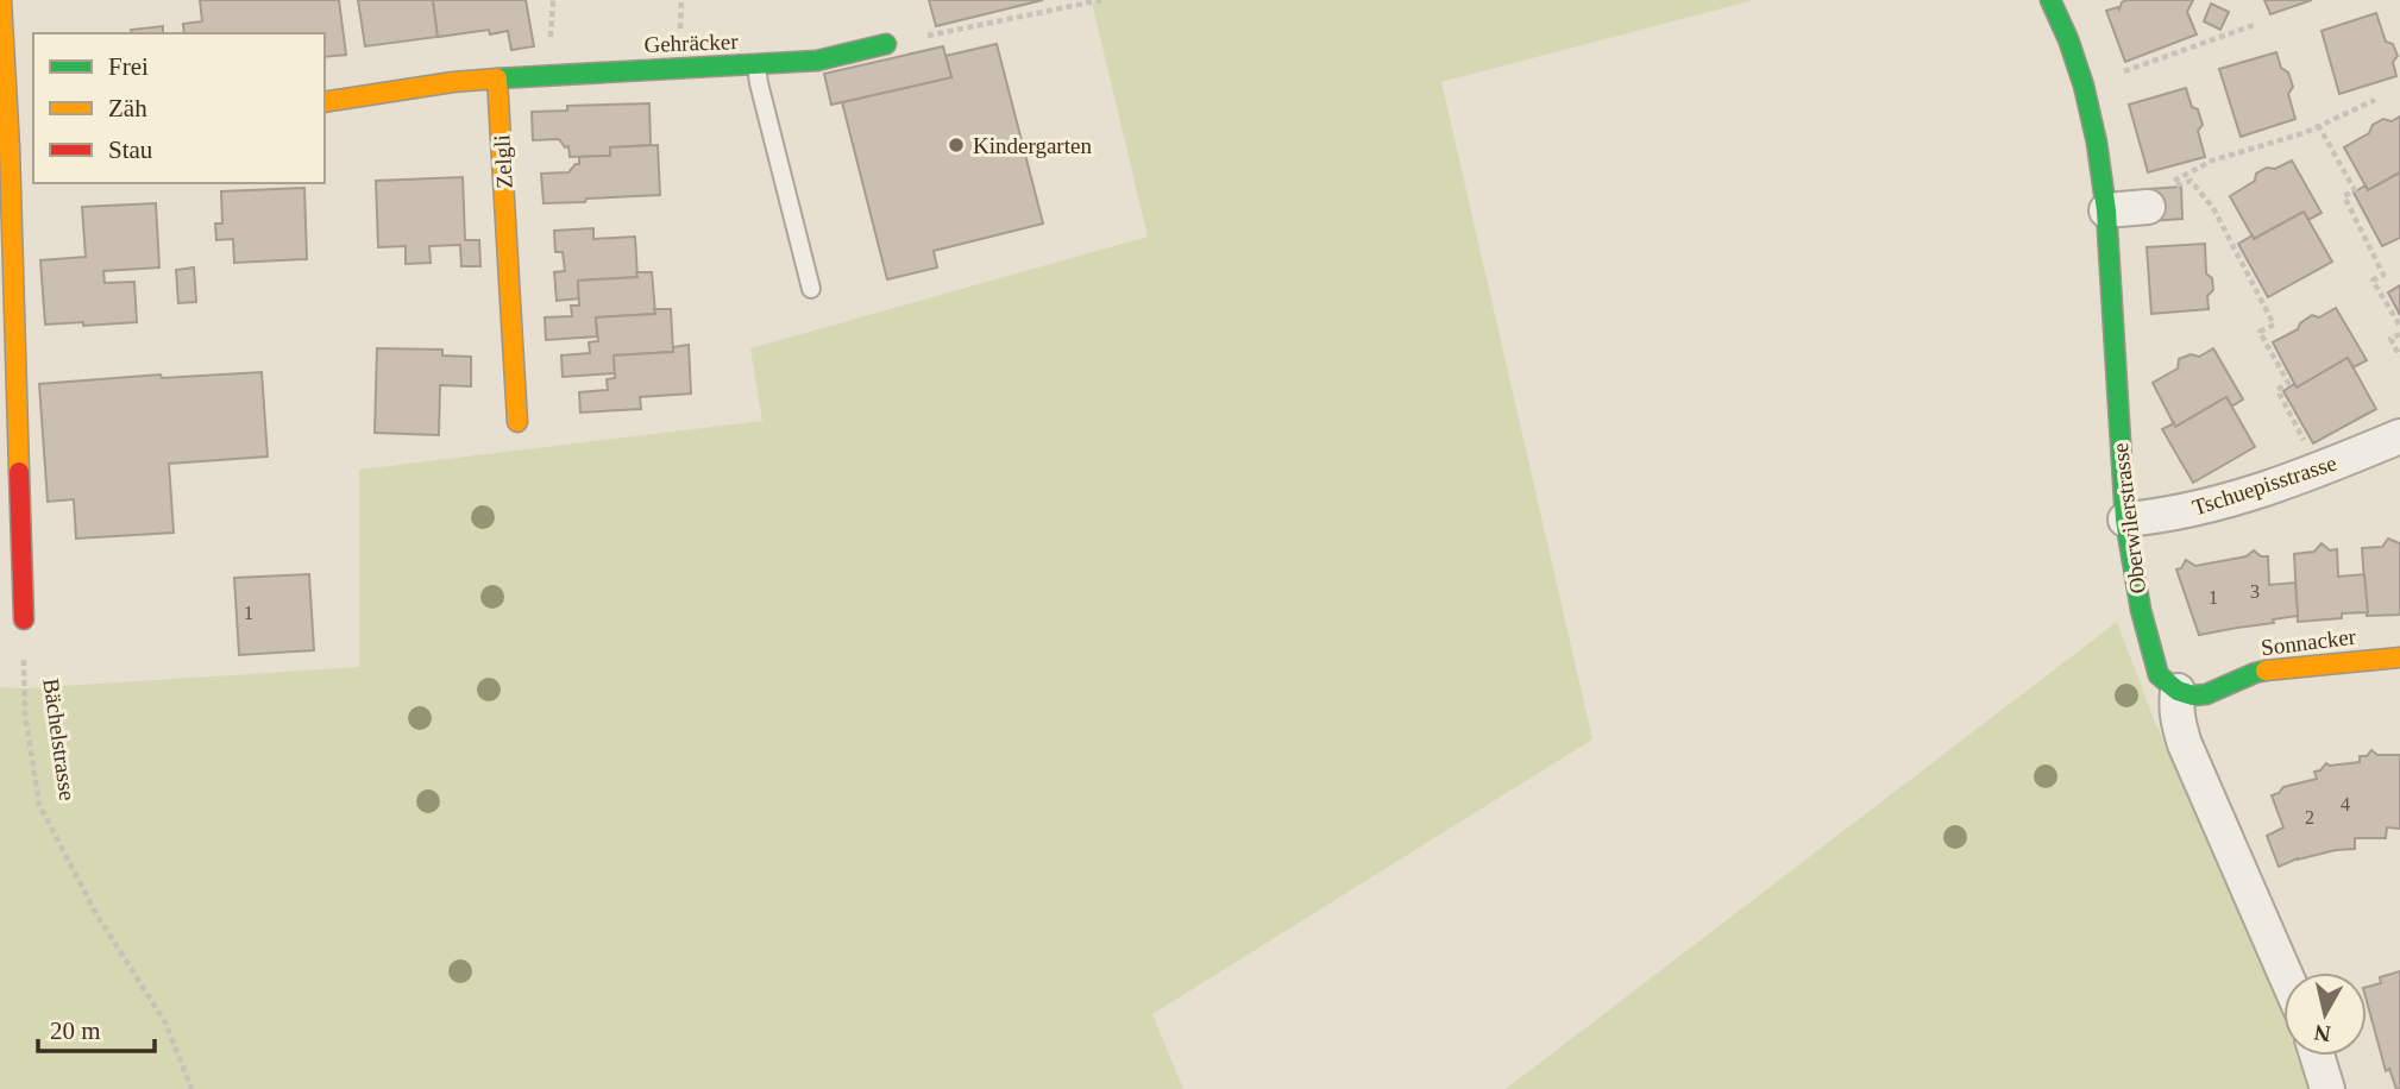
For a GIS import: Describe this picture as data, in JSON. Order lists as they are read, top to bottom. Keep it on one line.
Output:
{"streets":{"street":["Gehräcker","Zelgli","Tschuepisstrasse","Oberwilerstrasse","Sonnacker"],"path":["Bächelstrasse"]},"crossings":[["Gehräcker","Zelgli"],["Tschuepisstrasse","Oberwilerstrasse"],["Oberwilerstrasse","Sonnacker"]],"places":["Kindergarten"],"house_numbers":["3","1","1","4","2"],"legend":["Frei","Zäh","Stau"],"scale_bar":"20 m","north":"bottom"}
